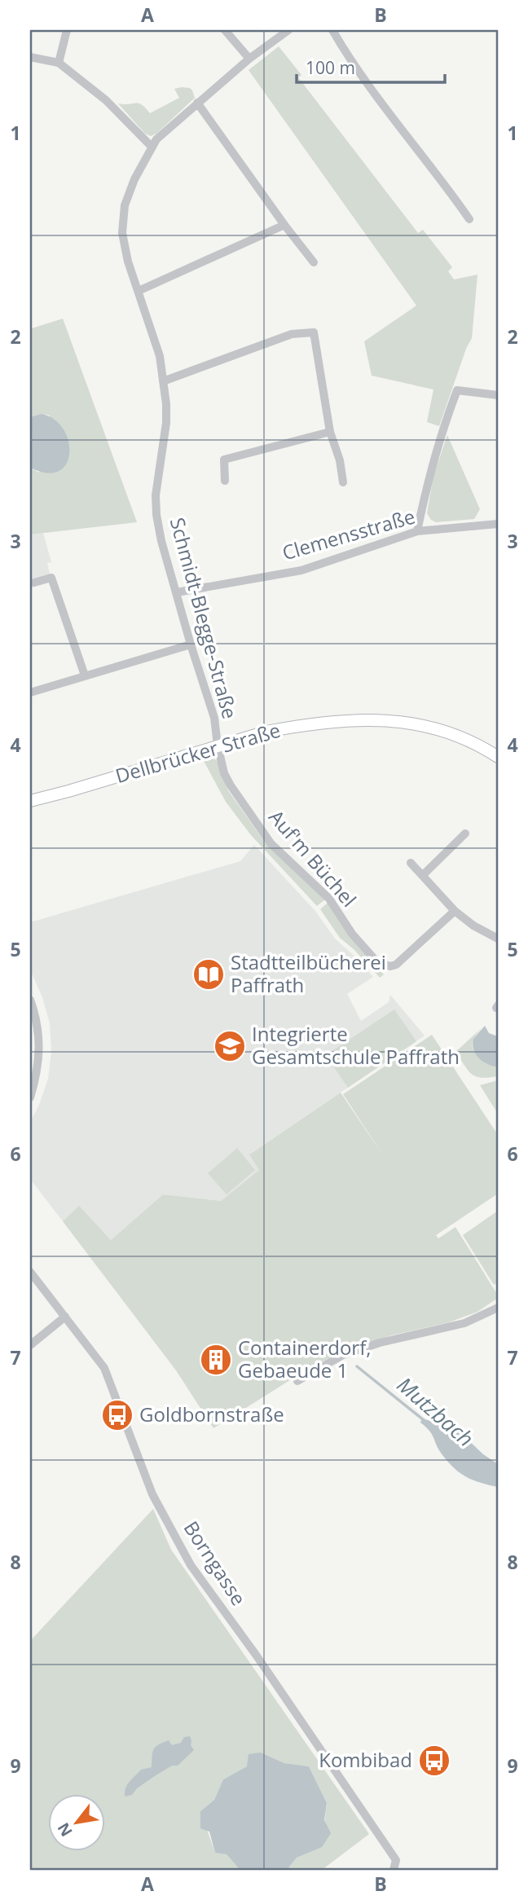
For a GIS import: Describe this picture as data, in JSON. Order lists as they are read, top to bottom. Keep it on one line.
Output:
{"streets":{"main road":["Dellbrücker Straße"],"street":["Clemensstraße","Schmidt-Blegge-Straße","Auf'm Büchel","Borngasse"]},"crossings":[["Clemensstraße","Schmidt-Blegge-Straße"],["Schmidt-Blegge-Straße","Dellbrücker Straße"],["Schmidt-Blegge-Straße","Auf'm Büchel"],["Dellbrücker Straße","Auf'm Büchel"]],"water":["Mutzbach"],"places":{"library":["Stadtteilbücherei Paffrath"],"school or university":["Integrierte Gesamtschule Paffrath"],"building":["Containerdorf, Gebaeude 1"],"bus stop":["Goldbornstraße","Kombibad"]},"scale_bar":"100 m","north":"bottom left","grid":{"columns":["A","B"],"rows":["1","2","3","4","5","6","7","8","9"]}}
